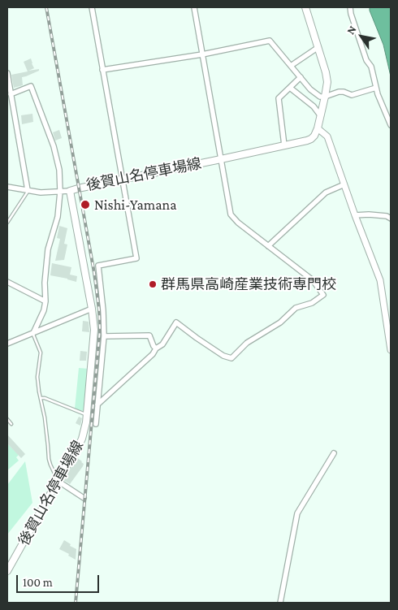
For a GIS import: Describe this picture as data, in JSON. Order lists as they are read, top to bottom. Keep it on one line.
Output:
{"streets":{"main road":["後賀山名停車場線"]},"places":["Nishi-Yamana","群馬県高崎産業技術専門校"],"scale_bar":"100 m","north":"top left"}
